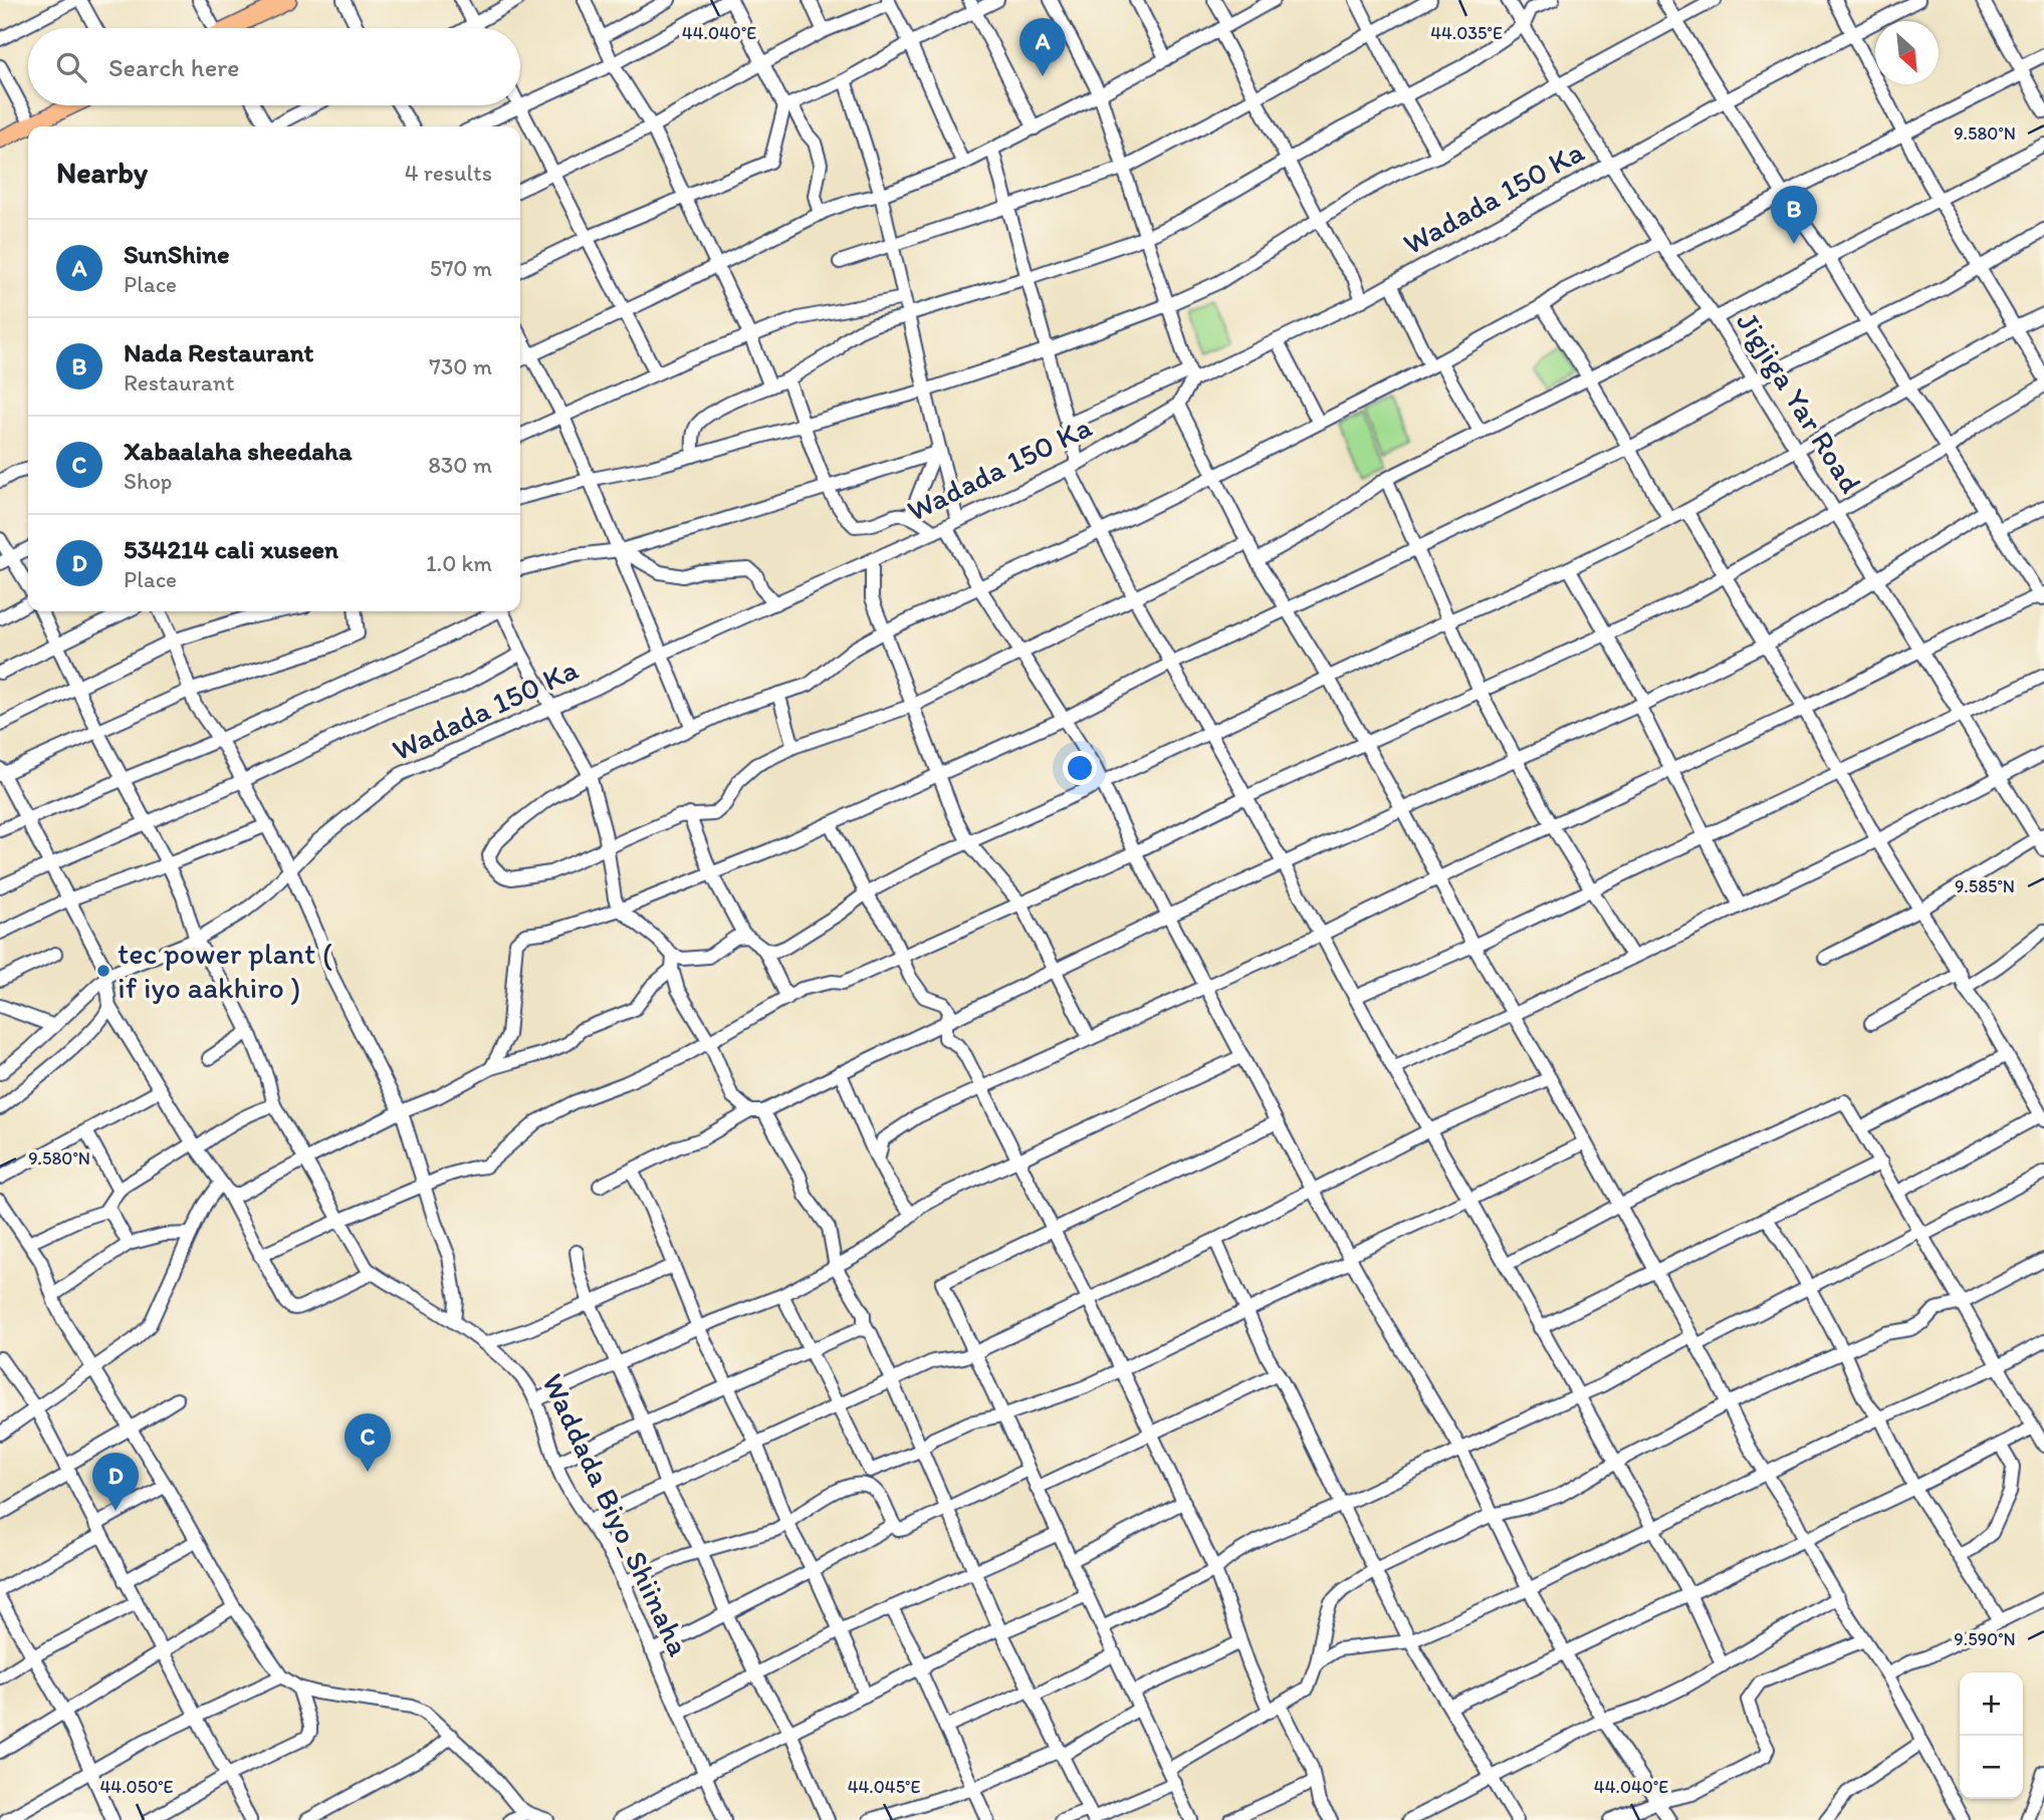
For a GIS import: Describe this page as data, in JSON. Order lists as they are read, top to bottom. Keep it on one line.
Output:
{"streets":{"street":["Wadada 150 Ka","Jigjiga Yar Road","Waddada Biyo_Shiinaha"]},"crossings":[["Wadada 150 Ka","Jigjiga Yar Road"],["Wadada 150 Ka","Waddada Biyo_Shiinaha"]],"places":["tec power plant ( if iyo aakhiro )"],"north":"bottom right","page":{"pins":["A","B","C","D"],"search":"Search here","heading":["Nearby","4 results"],"list":[{"mark":"A","name":"SunShine","note":"Place","value":"570 m"},{"mark":"B","name":"Nada Restaurant","note":"Restaurant","value":"730 m"},{"mark":"C","name":"Xabaalaha sheedaha","note":"Shop","value":"830 m"},{"mark":"D","name":"534214 cali xuseen","note":"Place","value":"1.0 km"}],"map_buttons":["+","−"]},"coordinates":["44.040°E","44.035°E","9.580°N","9.585°N","9.590°N","44.050°E","44.045°E"]}
